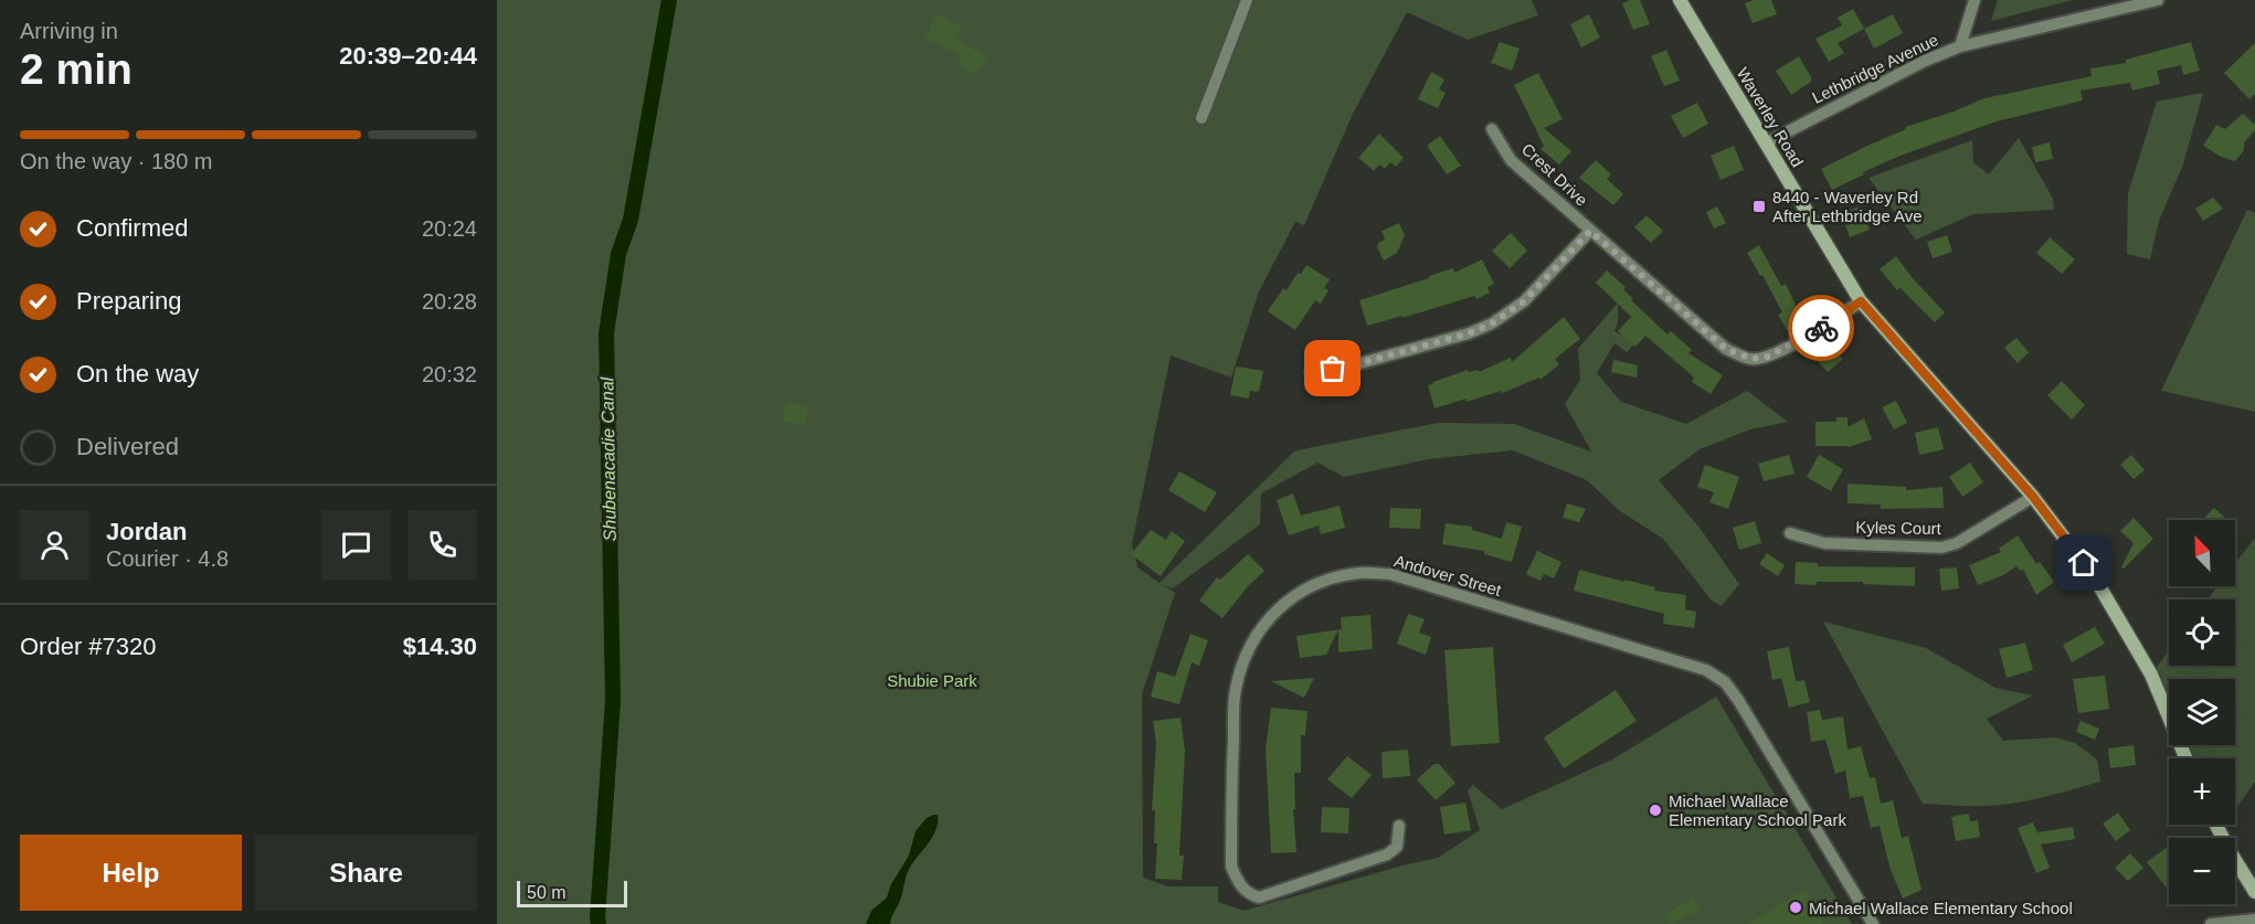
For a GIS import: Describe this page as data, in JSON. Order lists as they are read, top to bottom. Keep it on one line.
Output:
{"streets":{"main road":["Waverley Road"],"street":["Lethbridge Avenue","Crest Drive","Kyles Court","Andover Street"]},"crossings":[["Lethbridge Avenue","Waverley Road"],["Waverley Road","Crest Drive"],["Waverley Road","Kyles Court"]],"water":["Shubenacadie Canal"],"parks":["Shubie Park"],"places":{"transit":["8440 - Waverley Rd After Lethbridge Ave"],"other":["Michael Wallace Elementary School Park","Michael Wallace Elementary School"]},"scale_bar":"50 m","north":"top left","page":{"heading":["2 min","Arriving in","20:39–20:44"],"panel":["Jordan","Courier · 4.8","Order #7320","$14.30"],"bar":"On the way · 180 m","list":[["Confirmed","20:24"],["Preparing","20:28"],["On the way","20:32"],"Delivered"],"map_buttons":["+","−"],"buttons":["Help","Share"],"scale":"50 m"}}
